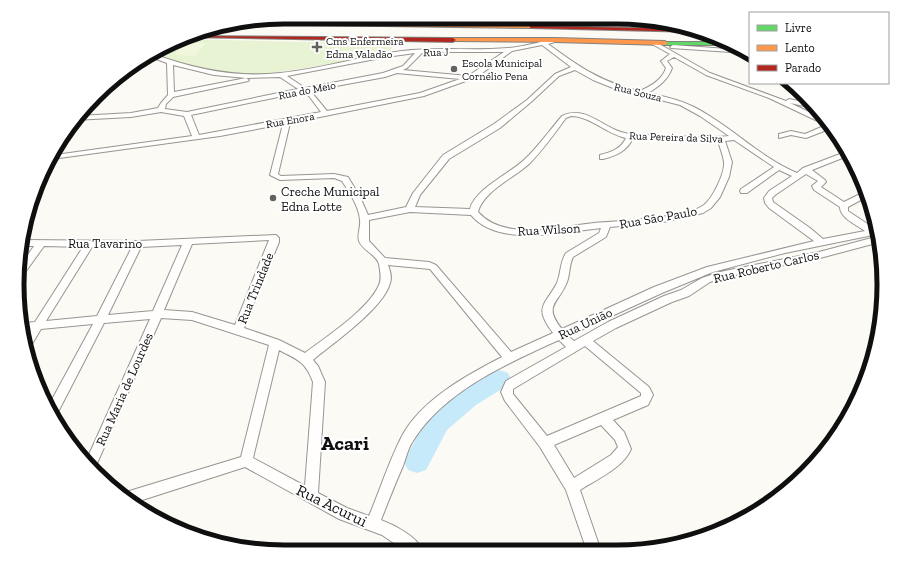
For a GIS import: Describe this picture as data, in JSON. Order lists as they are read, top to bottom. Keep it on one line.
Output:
{"streets":{"street":["Rua J","Rua do Meio","Rua Souza","Rua Enora","Rua Pereira da Silva","Rua Sāo Paulo","Rua Wilson","Rua Tavarino","Rua Roberto Carlos","Rua Trindade","Rua União","Rua Maria de Lourdes","Rua Acurui"]},"crossings":[["Rua J","Rua do Meio"],["Rua J","Rua Enora"],["Rua Souza","Rua Enora"],["Rua Souza","Rua Pereira da Silva"],["Rua Pereira da Silva","Rua Sāo Paulo"],["Rua Pereira da Silva","Rua Wilson"],["Rua Sāo Paulo","Rua Wilson"],["Rua Tavarino","Rua Trindade"],["Rua Tavarino","Rua Maria de Lourdes"],["Rua Roberto Carlos","Rua União"],["Rua Trindade","Rua Maria de Lourdes"],["Rua União","Rua Acurui"]],"districts":["Acari"],"places":{"health":["Cms Enfermeira Edma Valadão"],"other":["Escola Municipal Cornélio Pena","Creche Municipal Edna Lotte"]},"legend":["Livre","Lento","Parado"]}
